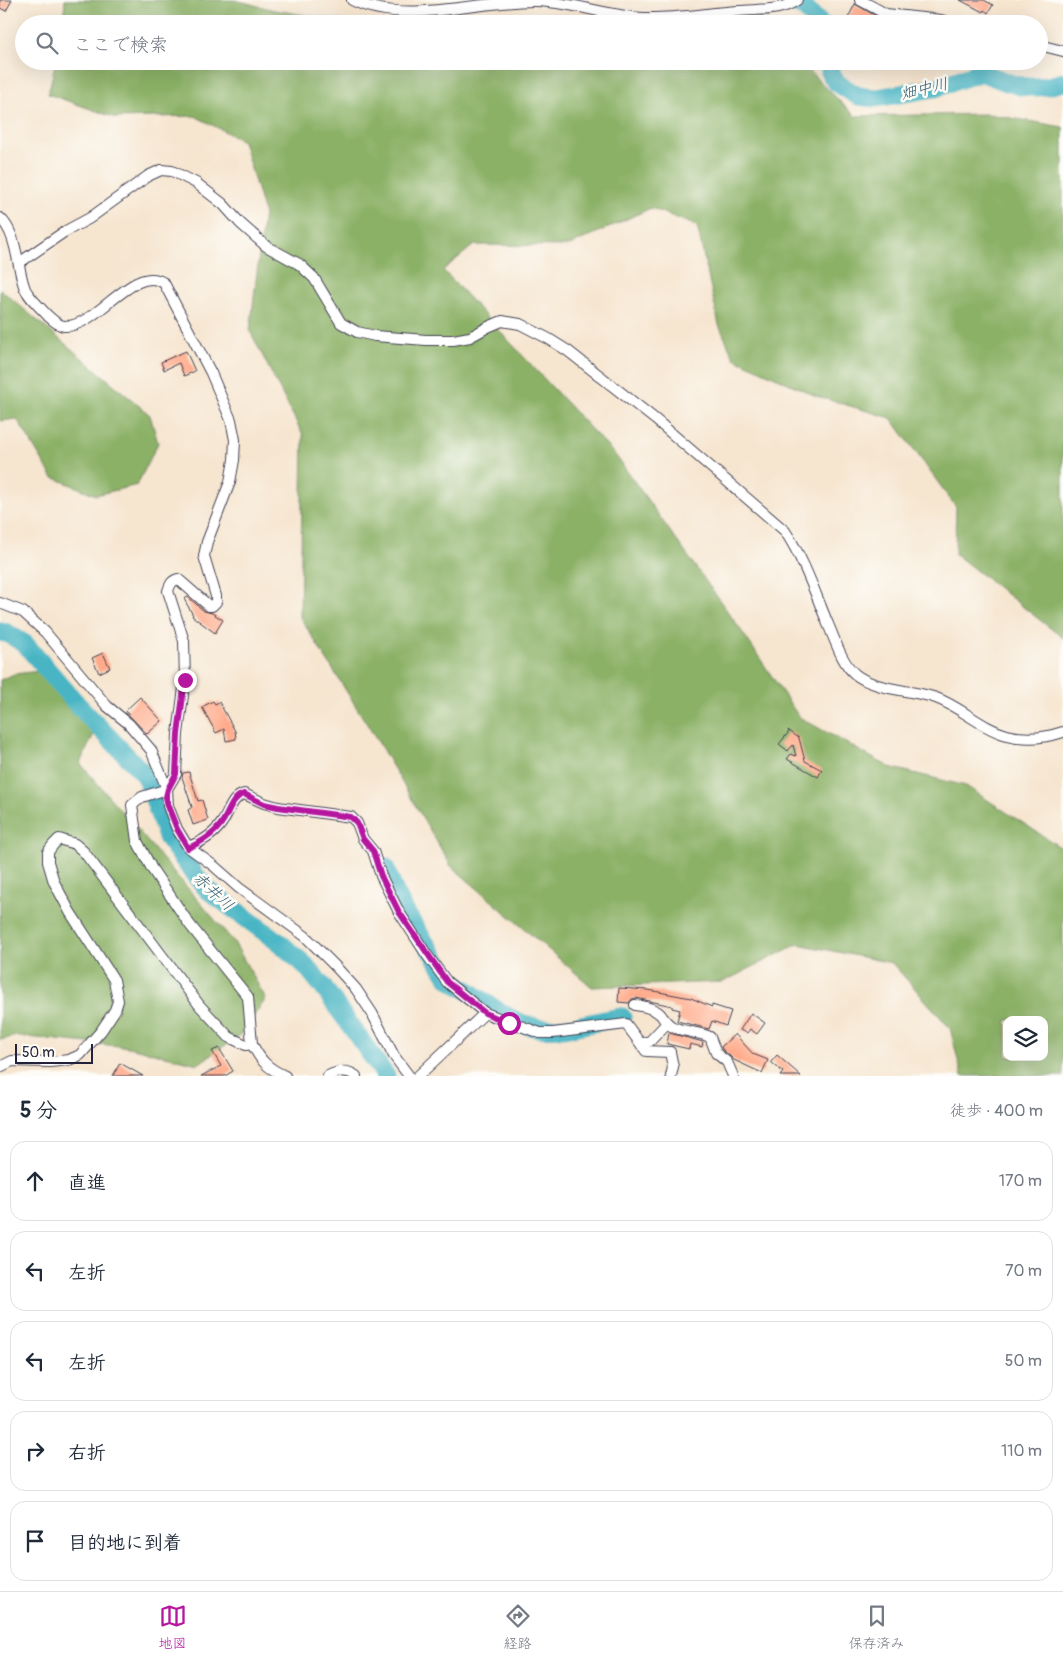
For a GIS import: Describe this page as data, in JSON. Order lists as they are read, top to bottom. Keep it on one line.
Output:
{"water":["畑中川","赤井川"],"scale_bar":"50 m","page":{"search":"ここで検索","scale":"50 m","heading":["5 分","徒歩 · 400 m"],"list":[["直進","170 m"],["左折","70 m"],["左折","50 m"],["右折","110 m"],"目的地に到着"],"nav":["地図","経路","保存済み"]}}
